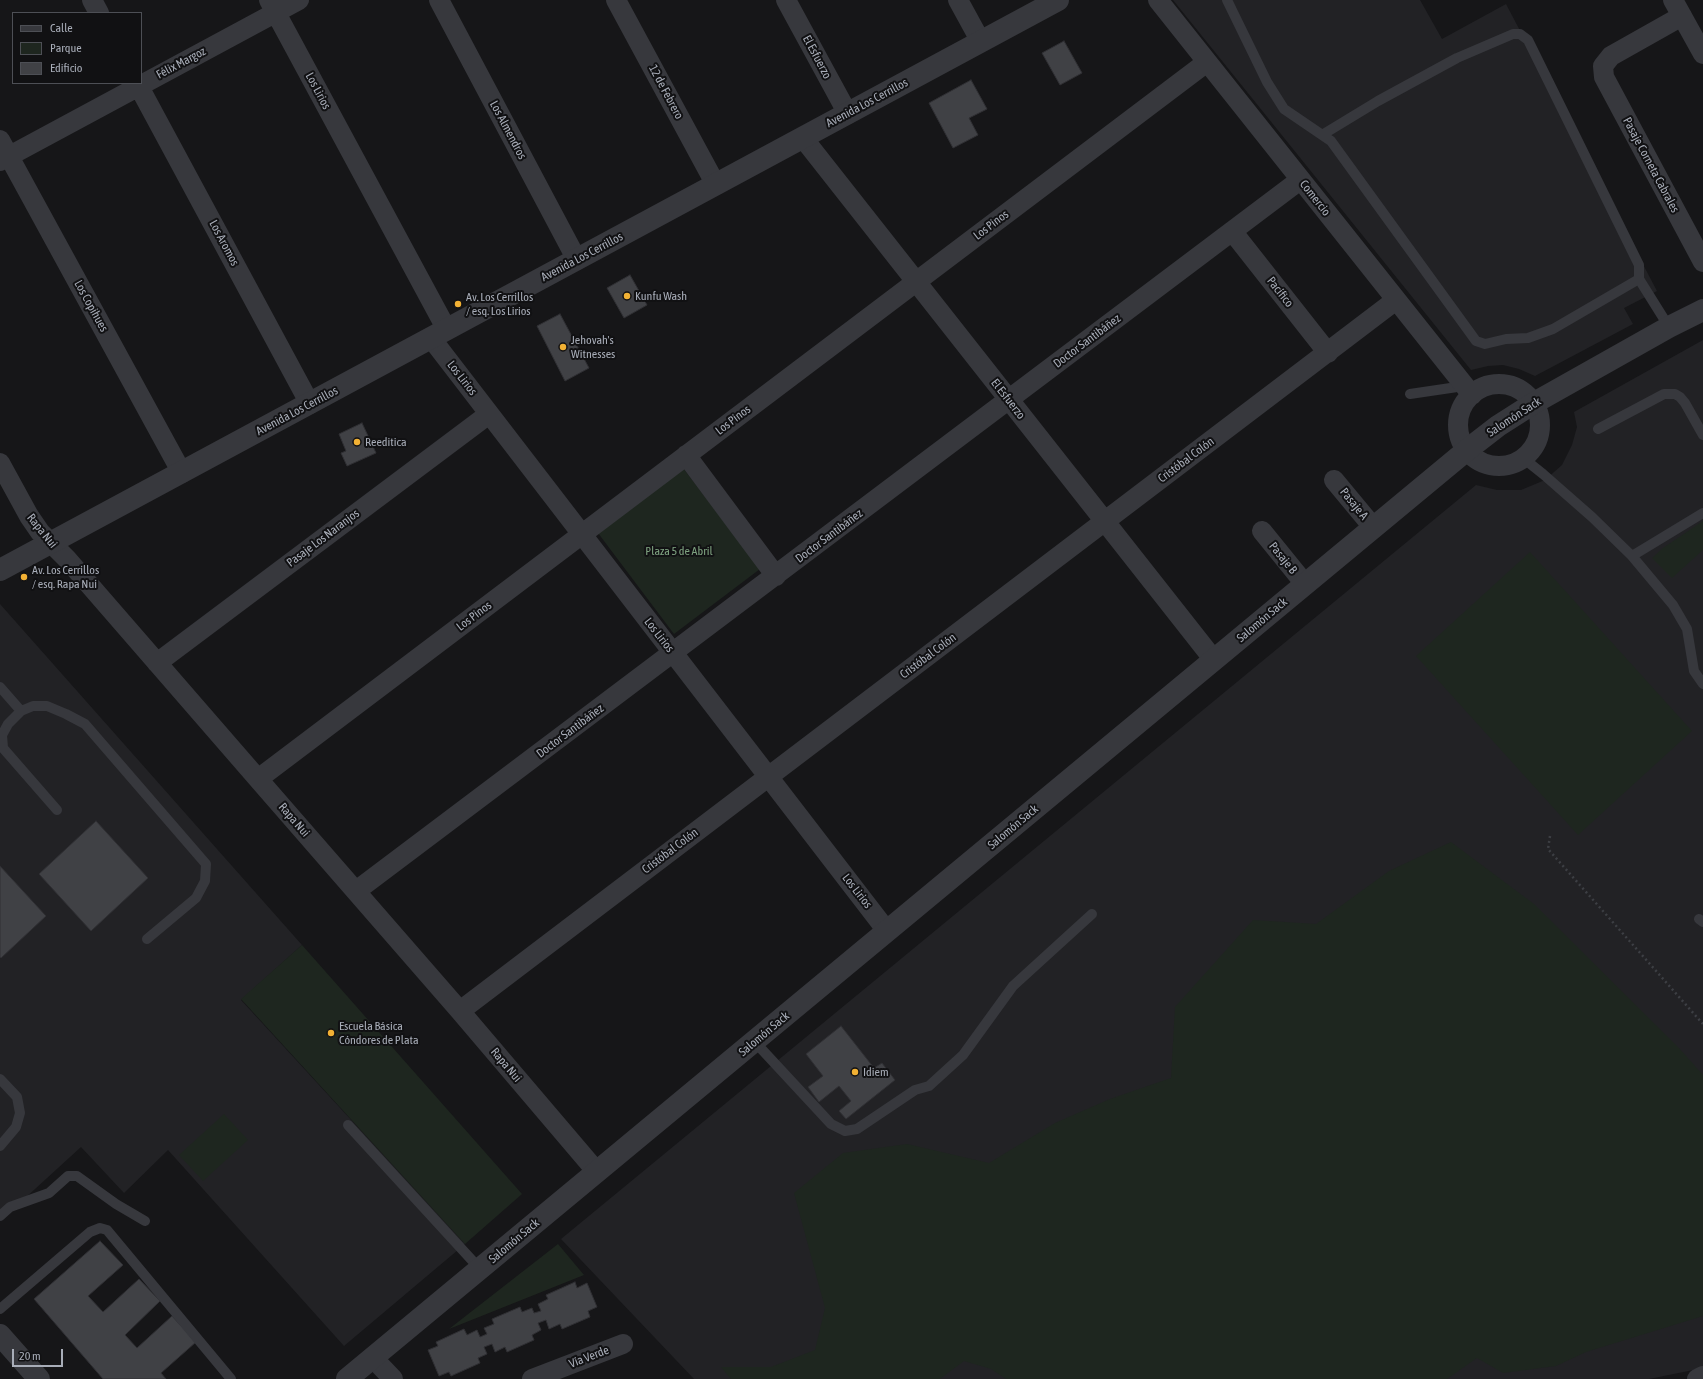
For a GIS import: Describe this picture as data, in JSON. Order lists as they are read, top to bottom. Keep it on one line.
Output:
{"streets":{"street":["El Esfuerzo","Félix Margoz","Los Lirios","12 de Febrero","Avenida Los Cerrillos","Los Almendros","Pasaje Corneta Cabrales","Comercio","Los Pinos","Los Aromos","Pacífico","Los Copihues","Doctor Santibáñez","Salomón Sack","Cristóbal Colón","Pasaje A","Rapa Nui","Pasaje Los Naranjos","Pasaje B","Vía Verde"]},"crossings":[["El Esfuerzo","Avenida Los Cerrillos"],["El Esfuerzo","Los Pinos"],["El Esfuerzo","Doctor Santibáñez"],["El Esfuerzo","Salomón Sack"],["El Esfuerzo","Cristóbal Colón"],["Félix Margoz","Los Lirios"],["Félix Margoz","Los Aromos"],["Félix Margoz","Los Copihues"],["Los Lirios","Avenida Los Cerrillos"],["Los Lirios","Los Pinos"],["Los Lirios","Doctor Santibáñez"],["Los Lirios","Salomón Sack"],["Los Lirios","Cristóbal Colón"],["Los Lirios","Pasaje Los Naranjos"],["12 de Febrero","Avenida Los Cerrillos"],["Avenida Los Cerrillos","Los Almendros"],["Avenida Los Cerrillos","Los Aromos"],["Avenida Los Cerrillos","Los Copihues"],["Avenida Los Cerrillos","Rapa Nui"],["Comercio","Los Pinos"],["Comercio","Doctor Santibáñez"],["Comercio","Cristóbal Colón"],["Los Pinos","Rapa Nui"],["Pacífico","Doctor Santibáñez"],["Pacífico","Cristóbal Colón"],["Doctor Santibáñez","Rapa Nui"],["Salomón Sack","Pasaje A"],["Salomón Sack","Rapa Nui"],["Salomón Sack","Pasaje B"],["Cristóbal Colón","Rapa Nui"],["Rapa Nui","Pasaje Los Naranjos"]],"parks":["Plaza 5 de Abril"],"places":["Kunfu Wash","Av. Los Cerrillos / esq. Los Lirios","Jehovah's Witnesses","Reeditica","Av. Los Cerrillos / esq. Rapa Nui","Escuela Básica Cóndores de Plata","Idiem"],"legend":["Calle","Parque","Edificio"],"scale_bar":"20 m"}
